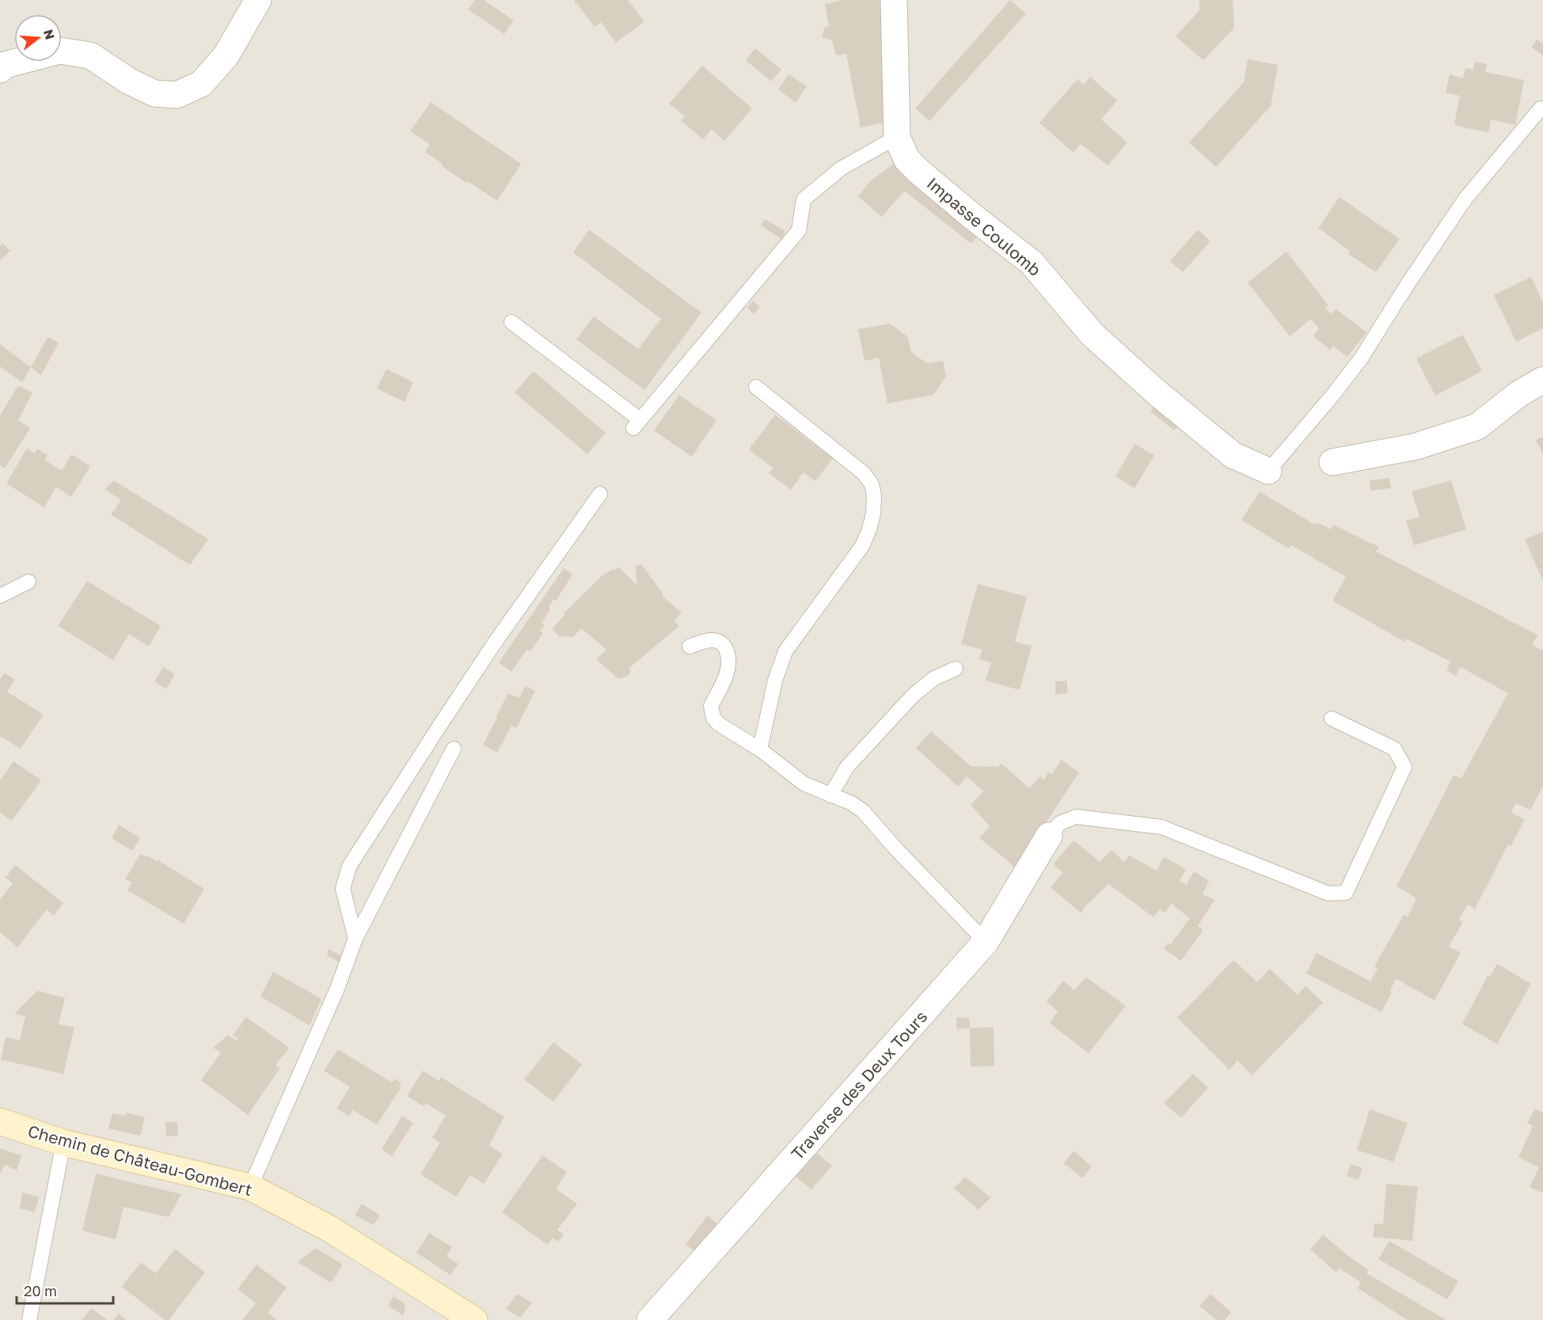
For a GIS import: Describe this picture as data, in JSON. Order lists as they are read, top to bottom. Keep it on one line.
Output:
{"streets":{"street":["Impasse Coulomb","Traverse des Deux Tours","Chemin de Château-Gombert"]},"scale_bar":"20 m","north":"right"}
